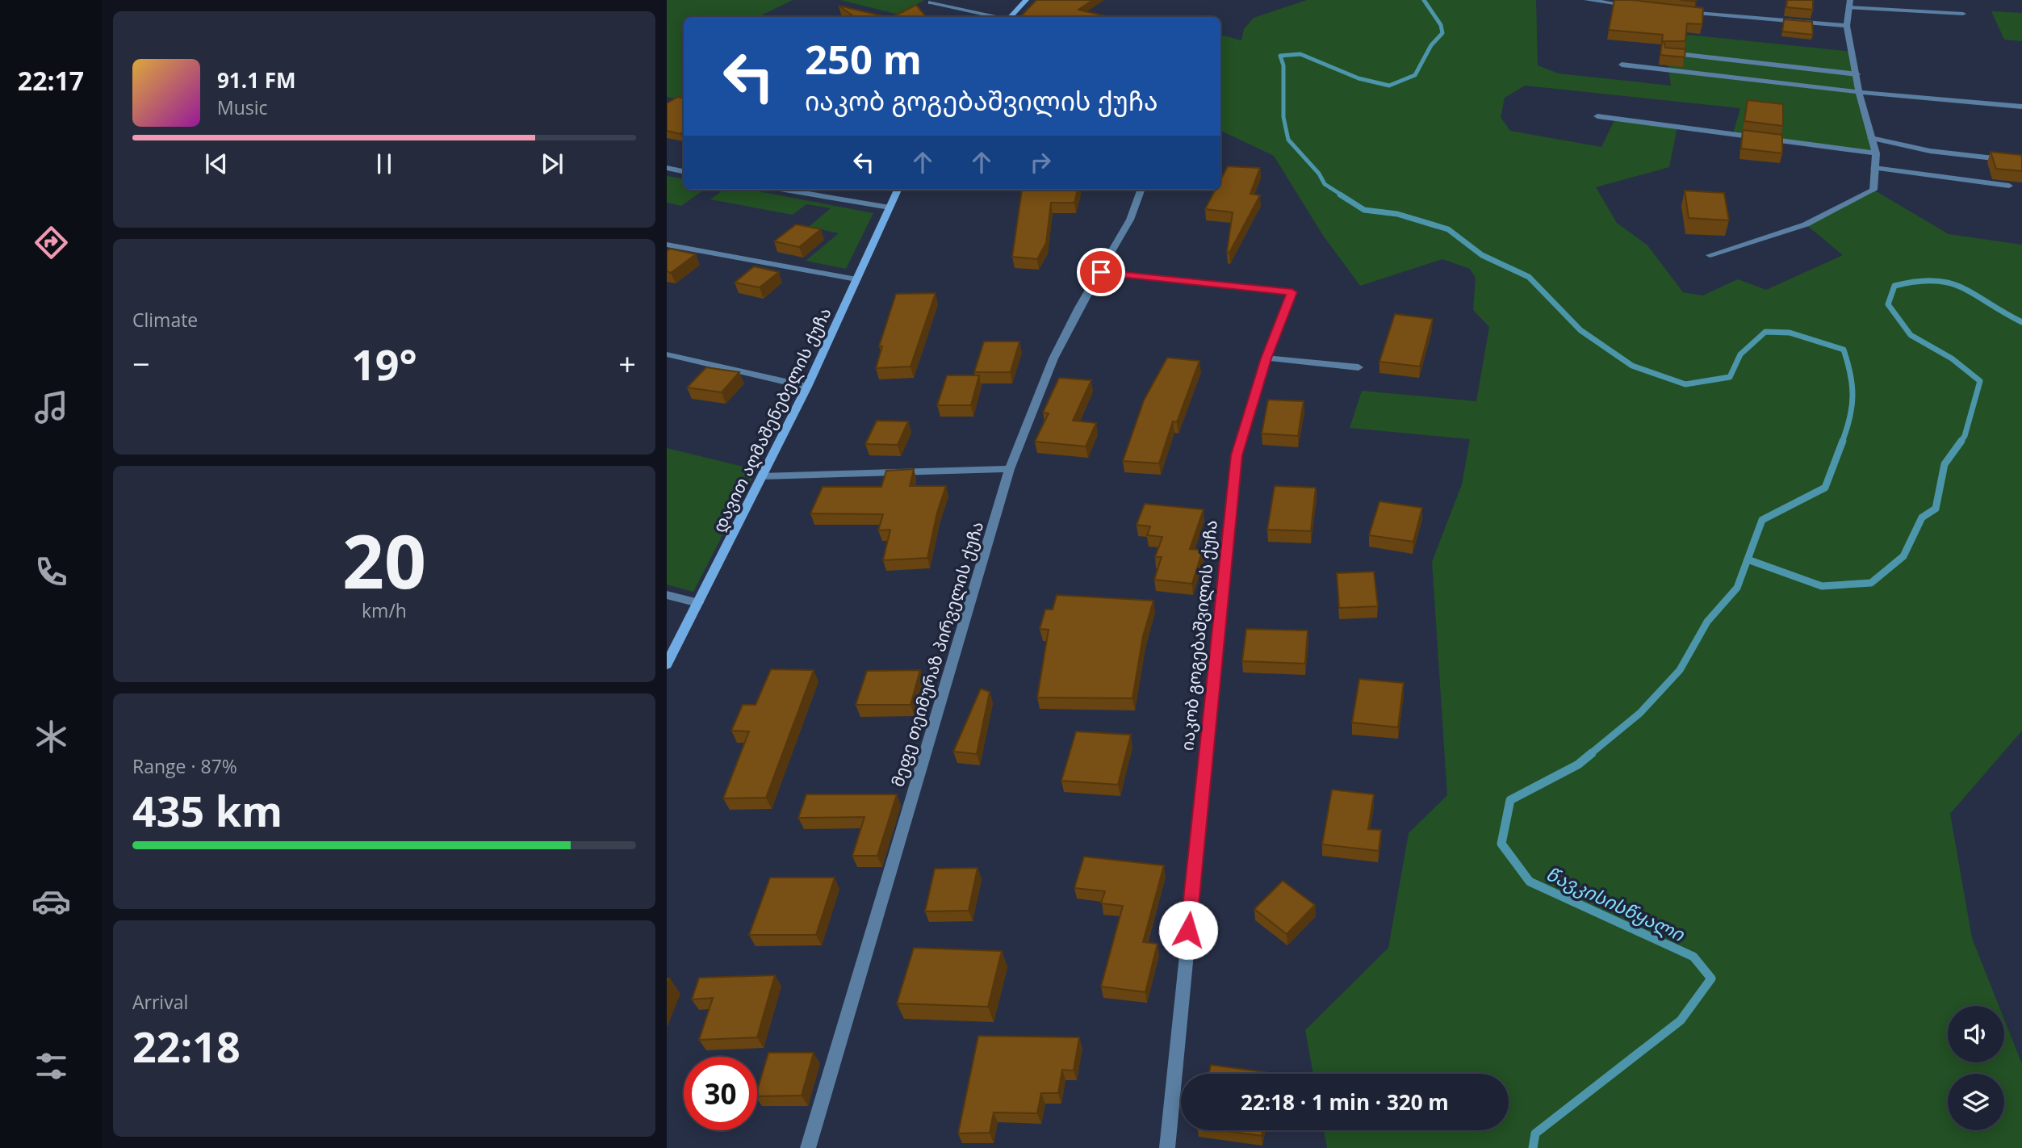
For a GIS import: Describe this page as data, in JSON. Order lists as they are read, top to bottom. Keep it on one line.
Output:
{"streets":{"street":["დავით აღმაშენებელის ქუჩა","იაკობ გოგებაშვილის ქუჩა","მეფე თეიმურაზ პირველის ქუჩა"]},"crossings":[["იაკობ გოგებაშვილის ქუჩა","მეფე თეიმურაზ პირველის ქუჩა"]],"water":["წავკისისწყალი"],"page":{"tabs":"22:17","turn":["250 m","იაკობ გოგებაშვილის ქუჩა"],"song":["91.1 FM","Music"],"tile":["Climate",["20","km/h"],["Range · 87%","435 km"],["Arrival","22:18"]],"heat":["−","19°","+"],"limit":"30","trip":"22:18 · 1 min · 320 m"}}
